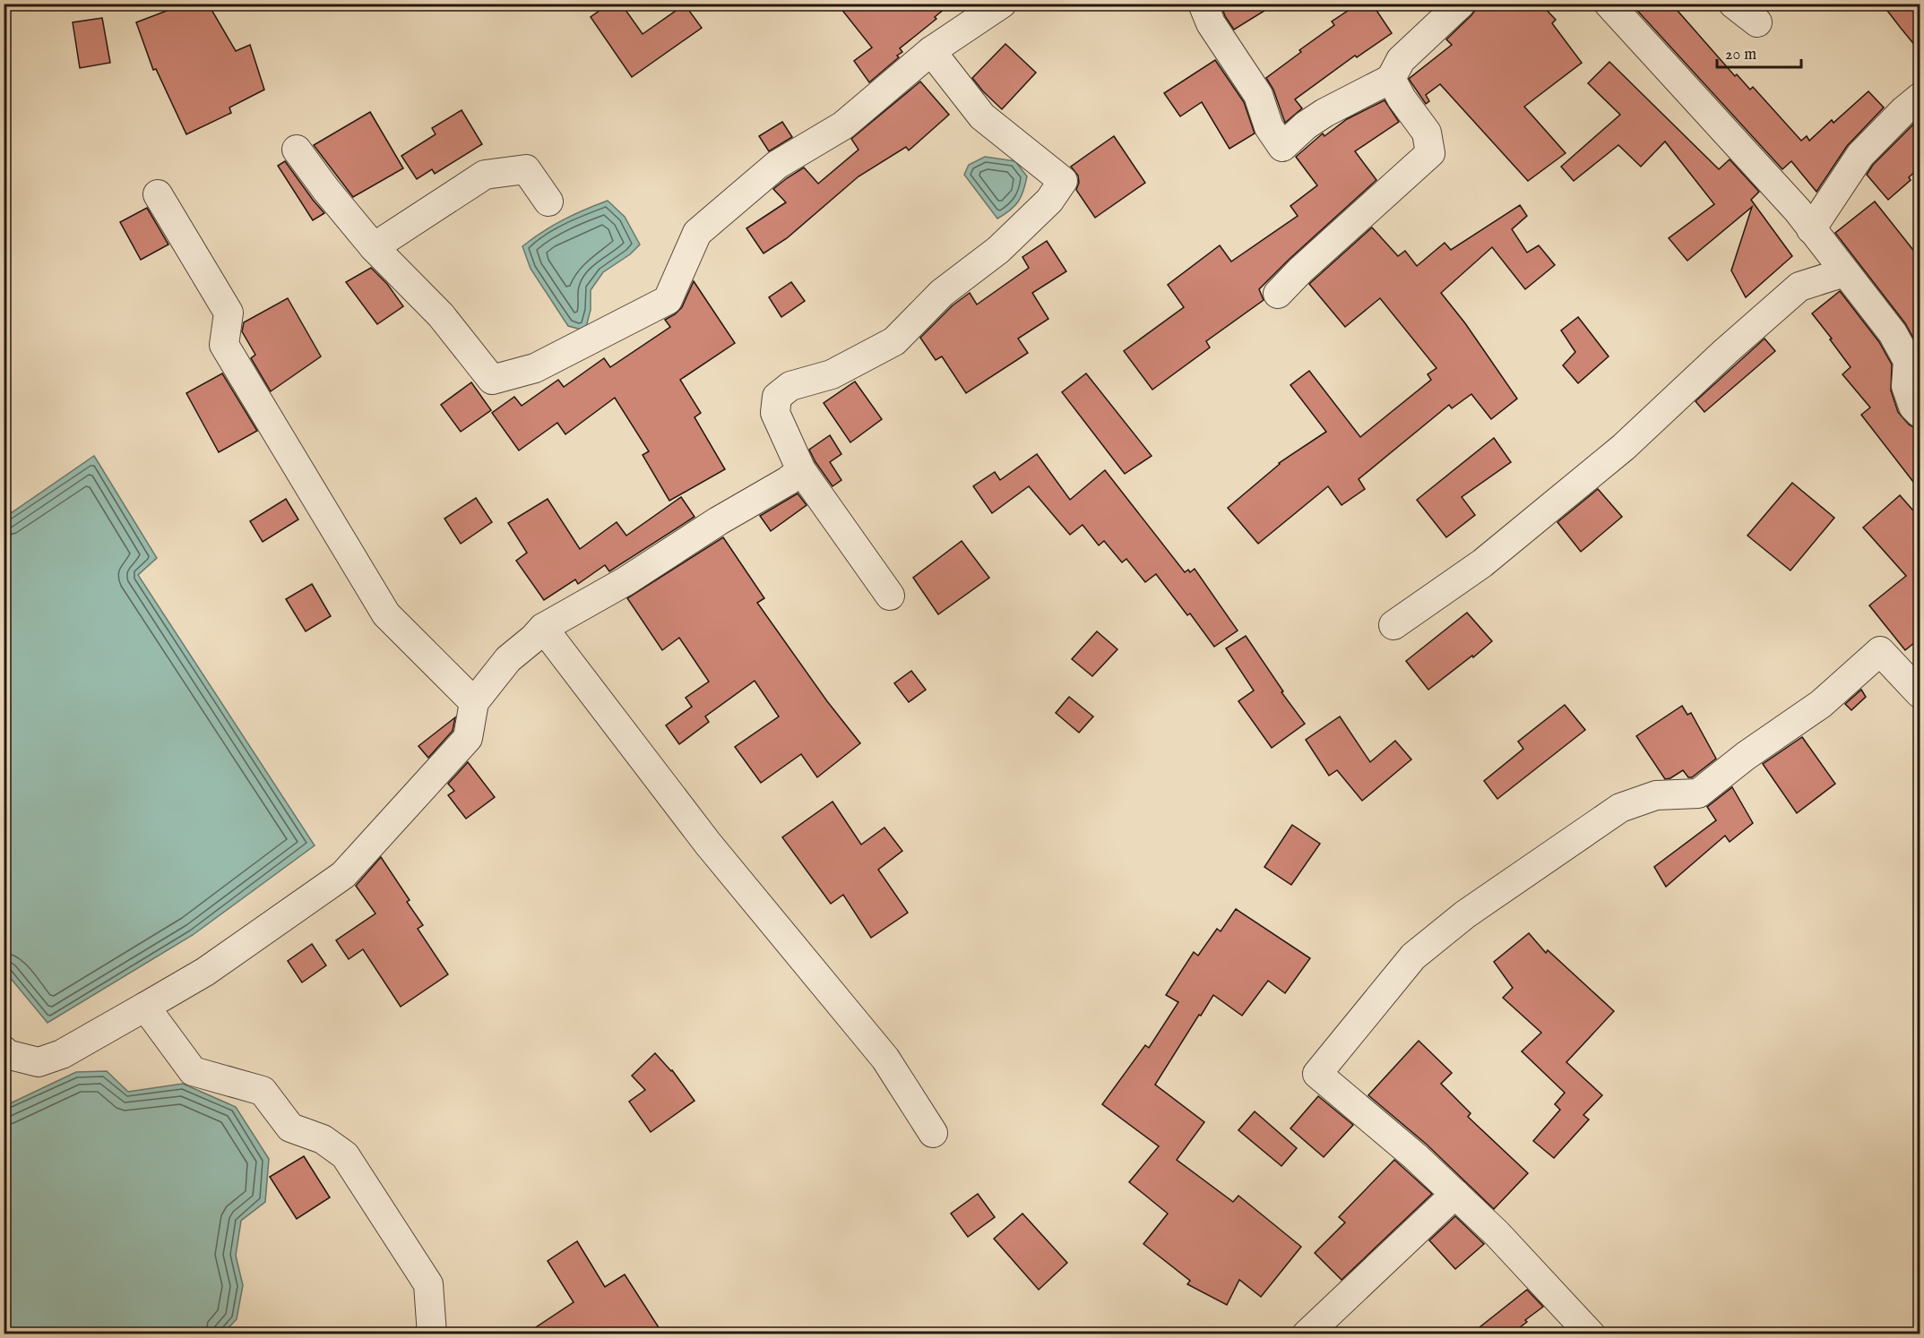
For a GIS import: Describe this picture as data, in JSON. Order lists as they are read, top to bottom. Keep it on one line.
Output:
{"scale_bar":"20 m"}
